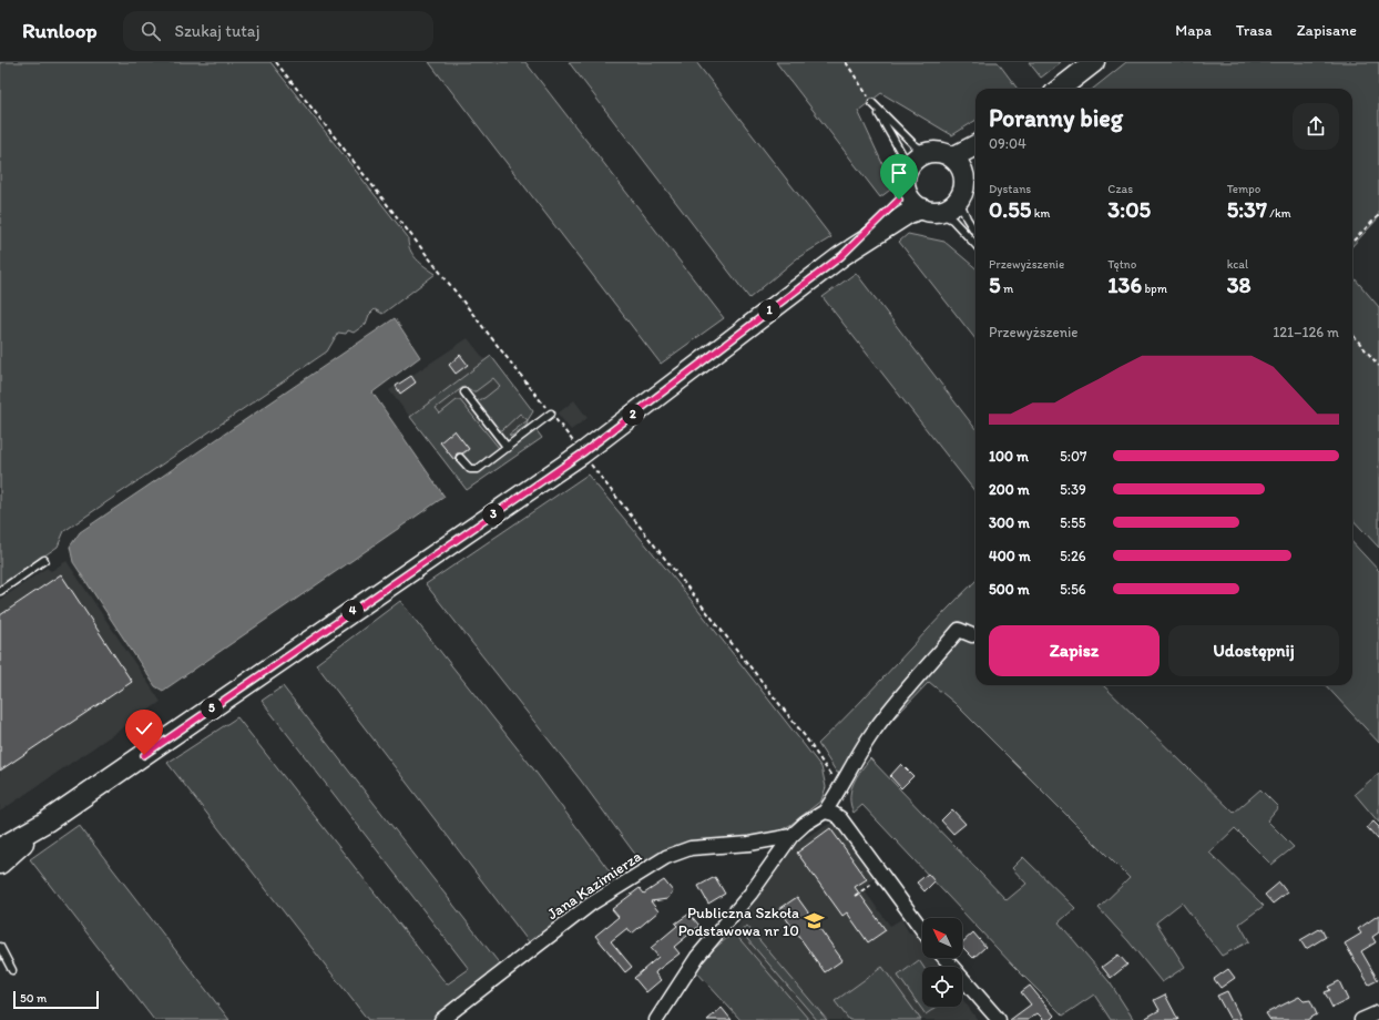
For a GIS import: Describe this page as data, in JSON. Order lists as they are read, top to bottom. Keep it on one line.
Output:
{"streets":{"street":["Jana Kazimierza"]},"places":{"school or university":["Publiczna Szkoła Podstawowa nr 10"]},"scale_bar":"50 m","north":"top left","page":{"header":"Runloop","search":"Szukaj tutaj","nav":["Mapa","Trasa","Zapisane"],"heading":["Poranny bieg","09:04"],"stats":[["Dystans","0.55 km"],["Czas","3:05"],["Tempo","5:37 /km"],["Przewyższenie","5 m"],["Tętno","136 bpm"],["kcal","38"]],"pins":["1","2","3","4","5"],"chart":["Przewyższenie","121–126 m"],"list":[{"name":"100 m","note":"5:07"},{"name":"200 m","note":"5:39"},{"name":"300 m","note":"5:55"},{"name":"400 m","note":"5:26"},{"name":"500 m","note":"5:56"}],"buttons":["Zapisz","Udostępnij"],"scale":"50 m"}}
